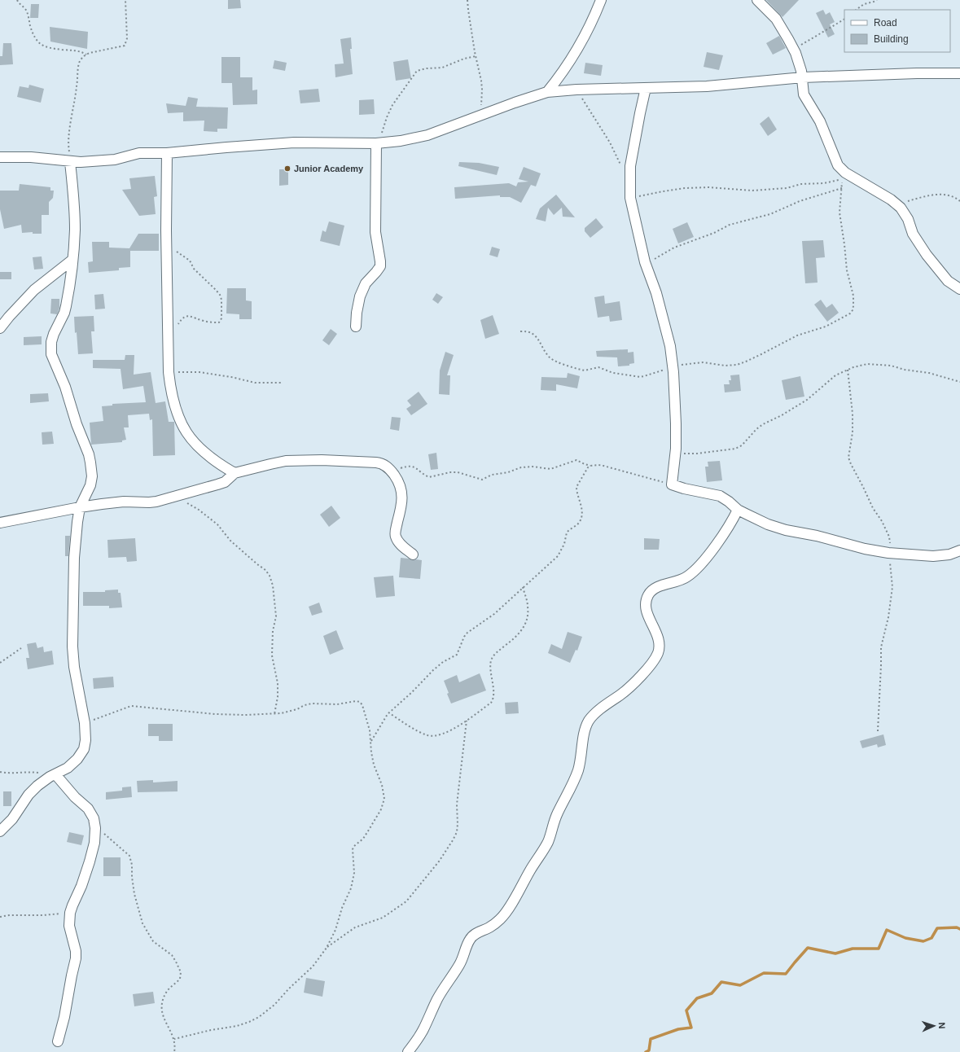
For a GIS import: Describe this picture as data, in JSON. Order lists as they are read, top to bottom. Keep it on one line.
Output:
{"places":["Junior Academy"],"legend":["Road","Building"],"north":"right"}
